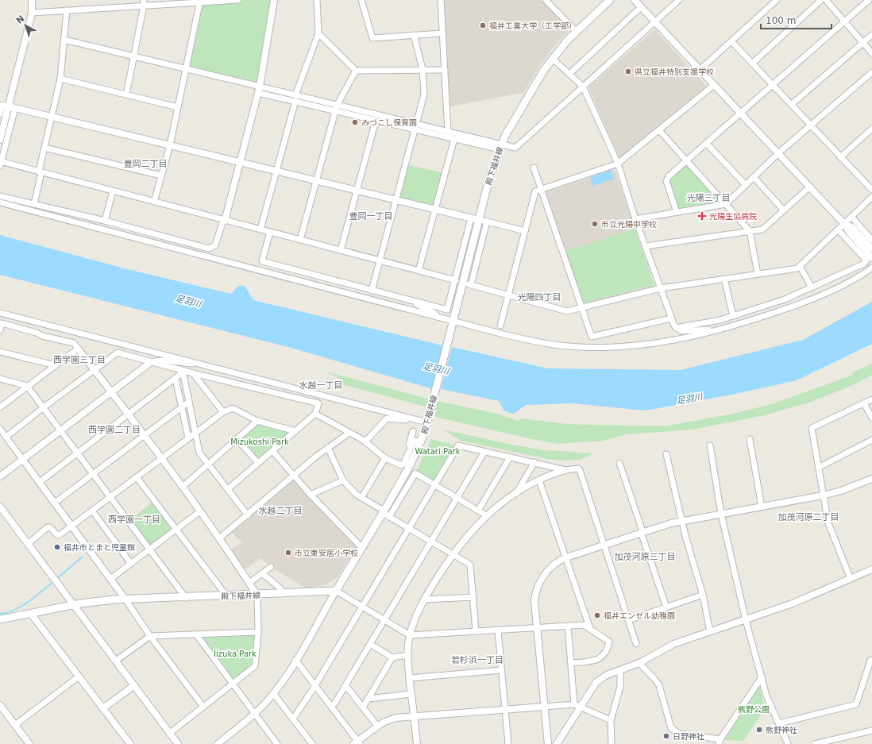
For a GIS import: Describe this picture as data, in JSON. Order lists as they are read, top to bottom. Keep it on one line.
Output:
{"streets":{"main road":["殿下福井線"]},"districts":["豊岡二丁目","光陽三丁目","豊岡一丁目","光陽四丁目","西学園三丁目","水越一丁目","西学園二丁目","水越二丁目","加茂河原二丁目","西学園一丁目","加茂河原三丁目","若杉浜一丁目"],"water":["足羽川"],"parks":["Mizukoshi Park","Watari Park","Iizuka Park","熊野公園"],"places":{"other":["福井工業大学（工学部）","県立福井特別支援学校","みづこし保育園","市立光陽中学校","福井市とまと児童館","市立東安居小学校","福井エンゼル幼稚園","熊野神社","日野神社"],"health":["光陽生協病院"]},"scale_bar":"100 m","north":"top left"}
